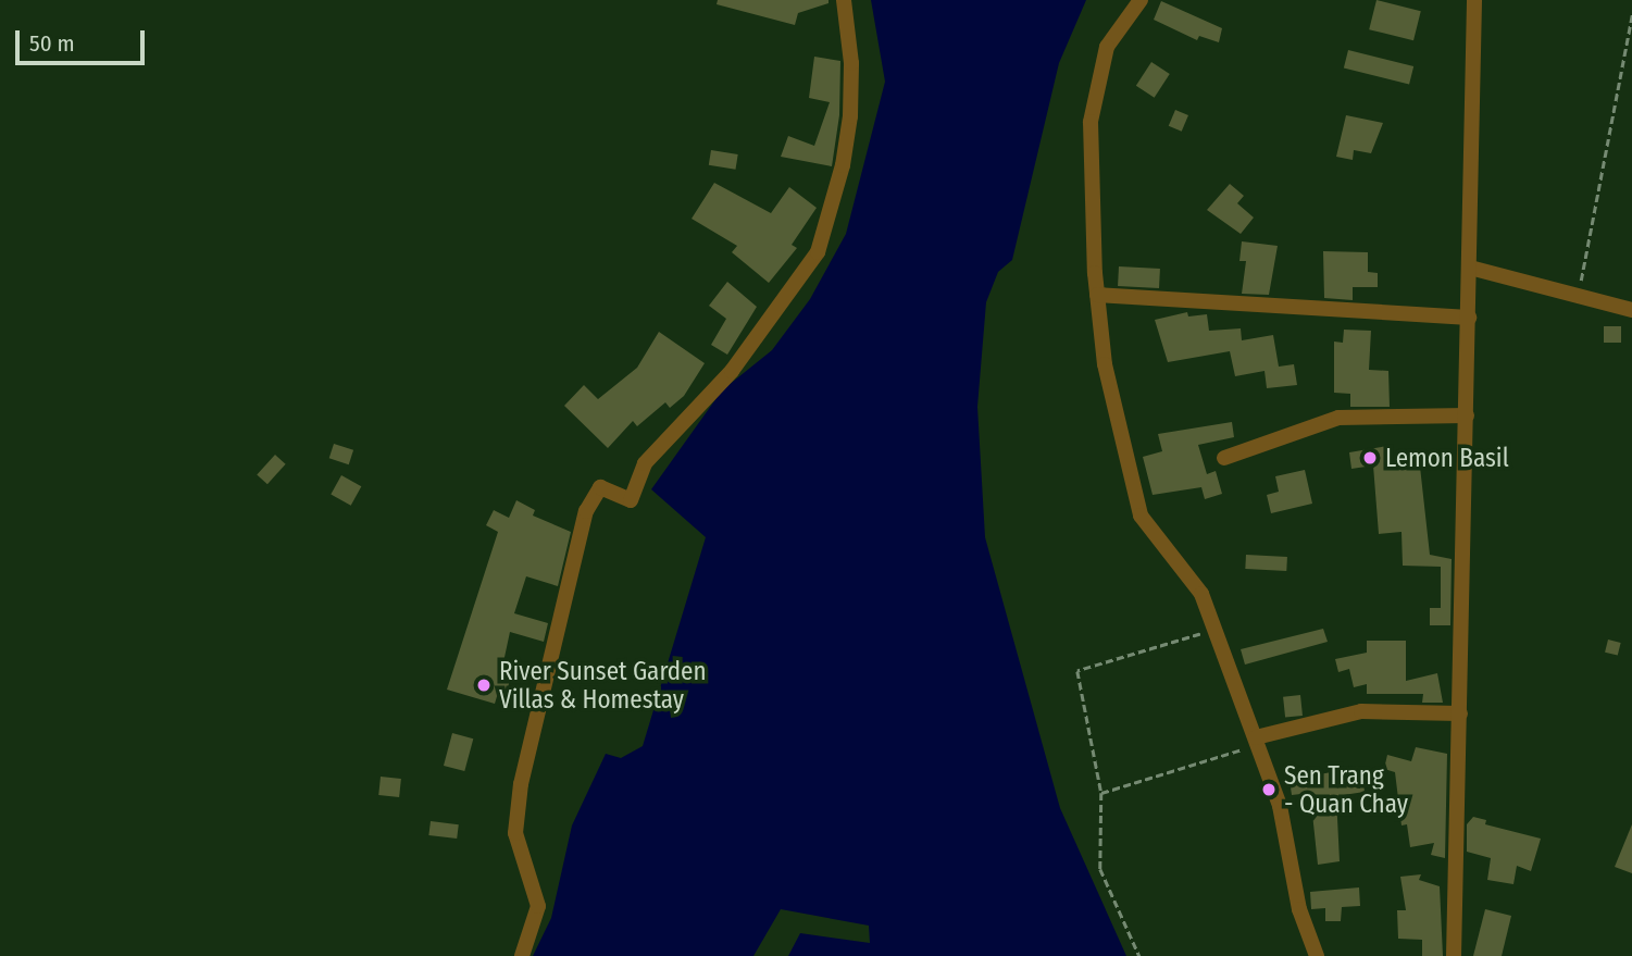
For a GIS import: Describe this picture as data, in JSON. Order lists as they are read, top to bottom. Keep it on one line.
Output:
{"places":["Lemon Basil","River Sunset Garden Villas & Homestay","Sen Trang - Quan Chay"],"scale_bar":"50 m"}
